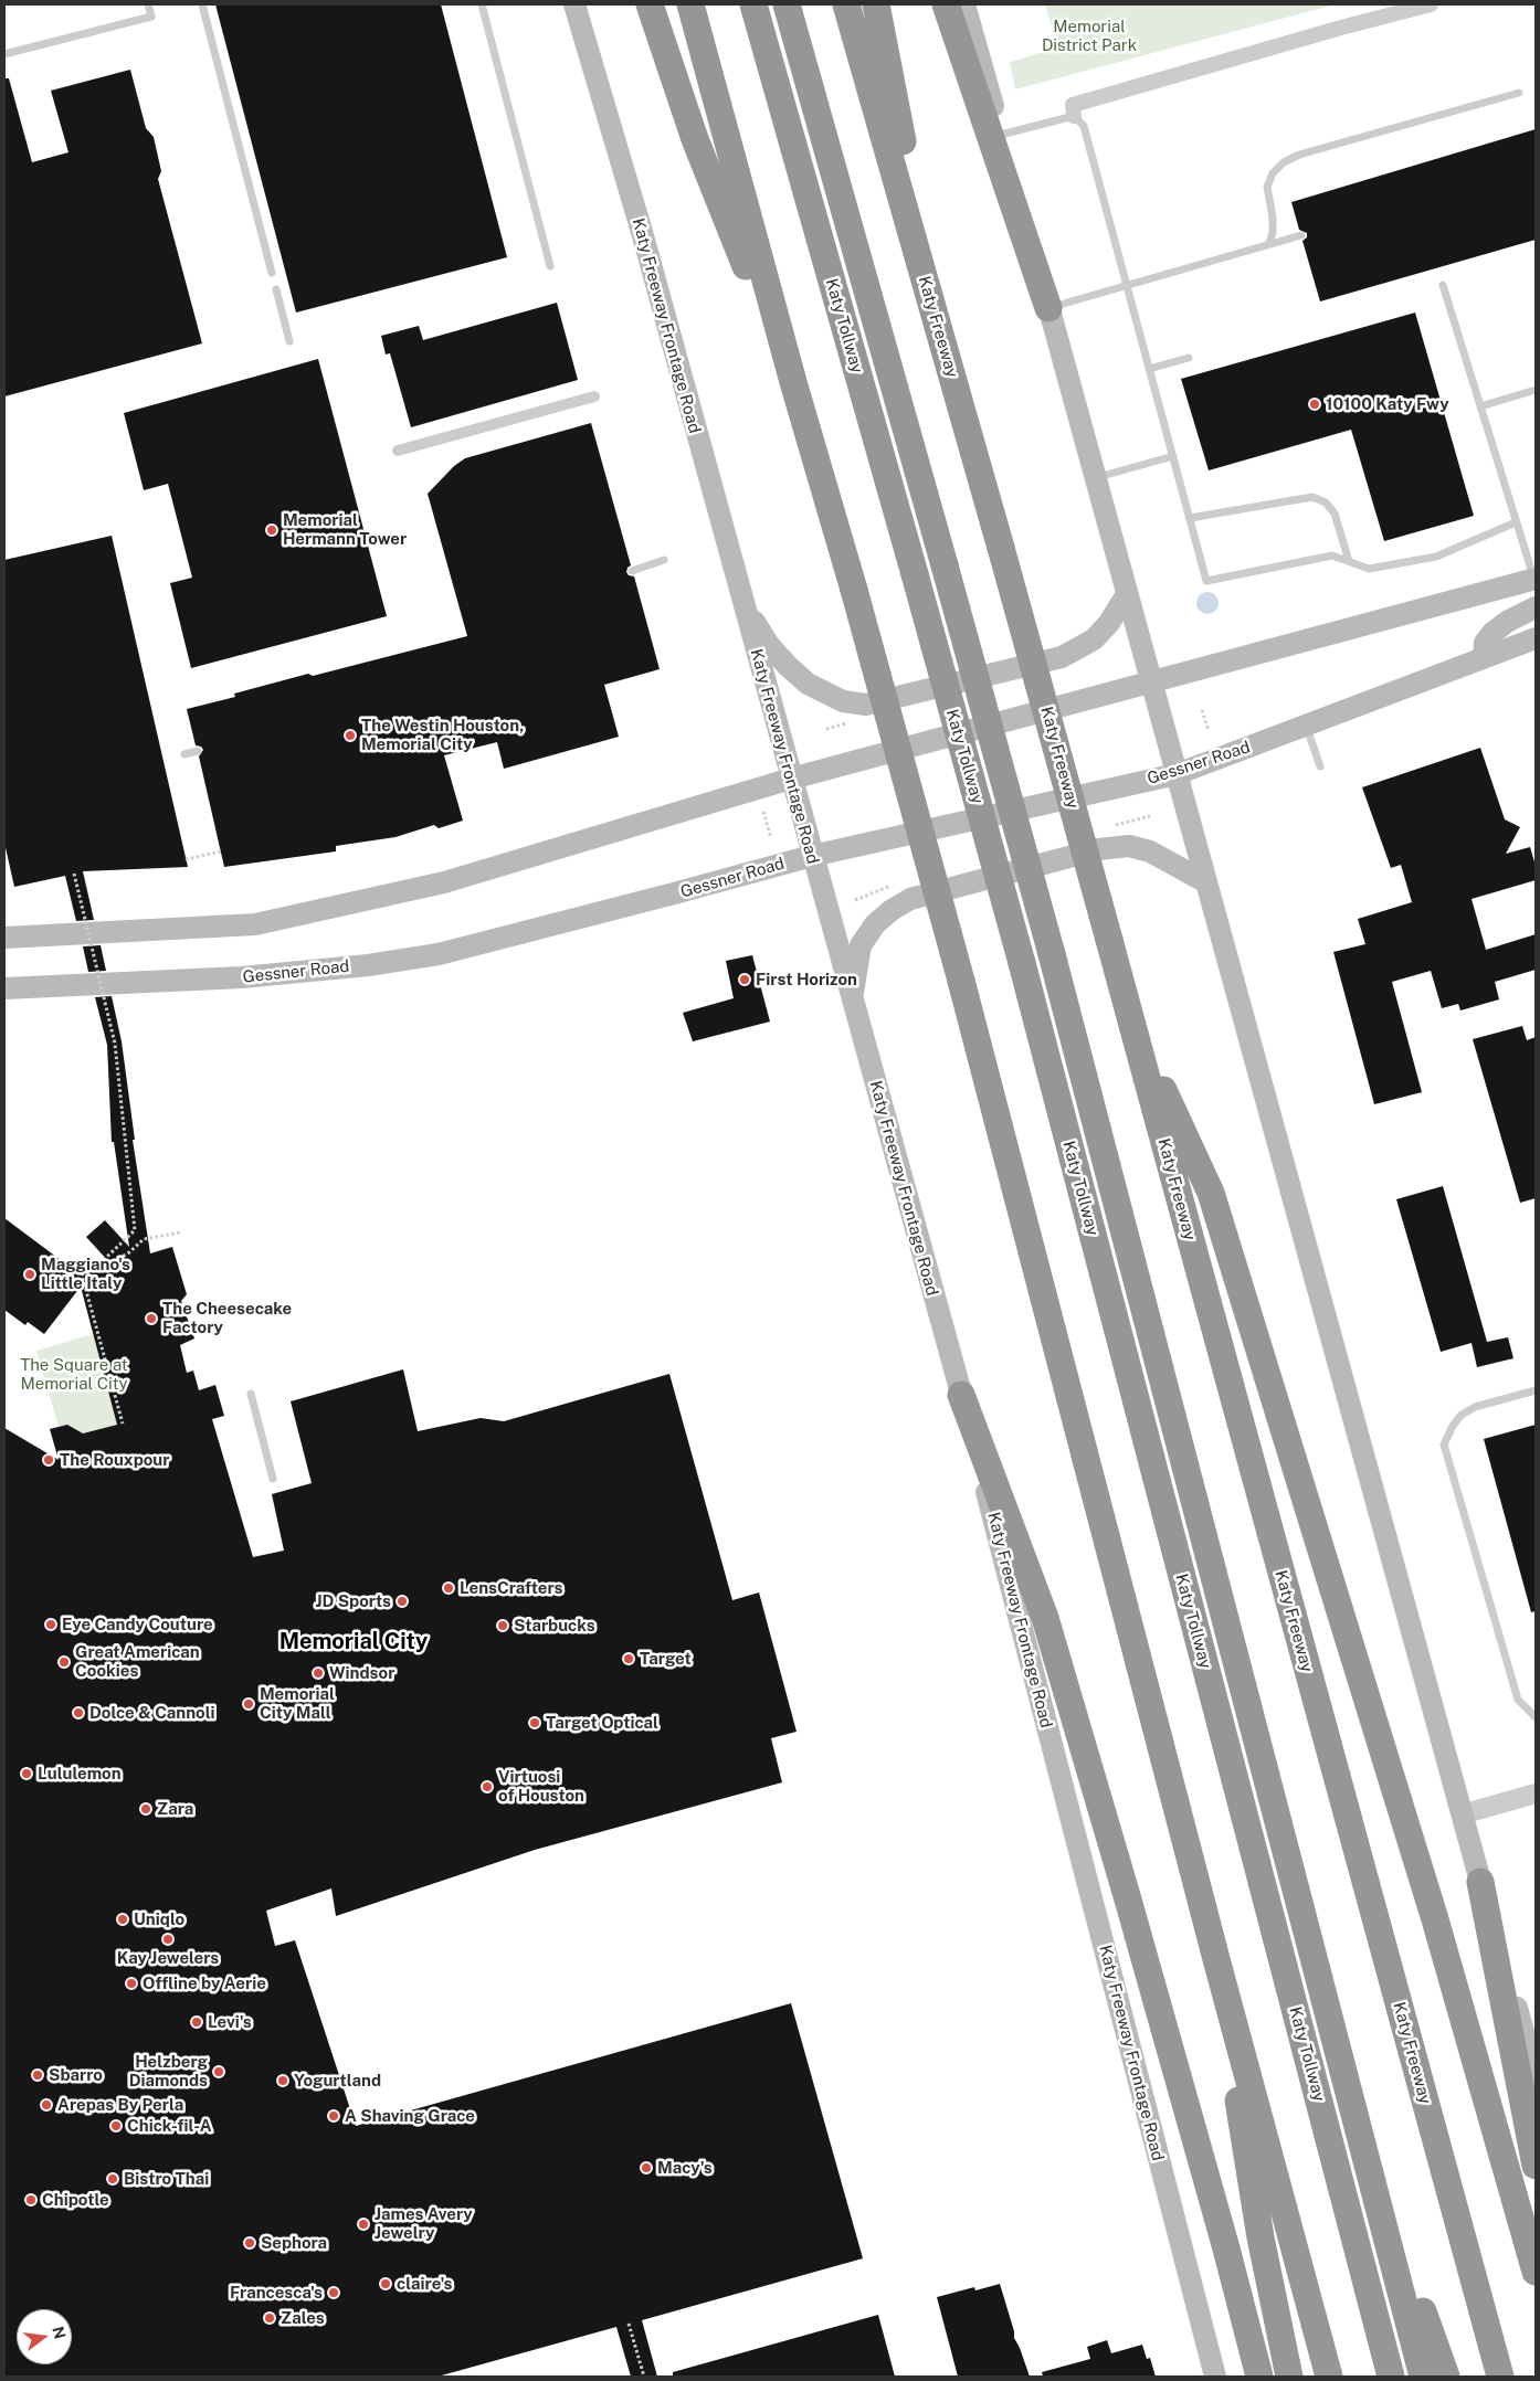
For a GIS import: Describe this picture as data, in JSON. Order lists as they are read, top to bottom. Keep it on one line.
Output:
{"streets":{"highway":["Katy Tollway","Katy Freeway"],"main road":["Katy Freeway Frontage Road","Gessner Road"]},"crossings":[["Katy Freeway Frontage Road","Gessner Road"]],"districts":["Memorial City"],"parks":["Memorial District Park","The Square at Memorial City"],"places":["10100 Katy Fwy","Memorial Hermann Tower","The Westin Houston, Memorial City","First Horizon","Maggiano's Little Italy","The Cheesecake Factory","The Rouxpour","LensCrafters","JD Sports","Eye Candy Couture","Starbucks","Target","Great American Cookies","Windsor","Memorial City Mall","Dolce & Cannoli","Target Optical","Lululemon","Virtuosi of Houston","Zara","Uniqlo","Kay Jewelers","Offline by Aerie","Levi's","Helzberg Diamonds","Sbarro","Yogurtland","Arepas By Perla","A Shaving Grace","Chick-fil-A","Macy's","Bistro Thai","Chipotle","James Avery Jewelry","Sephora","claire's","Francesca's","Zales"],"north":"right"}
